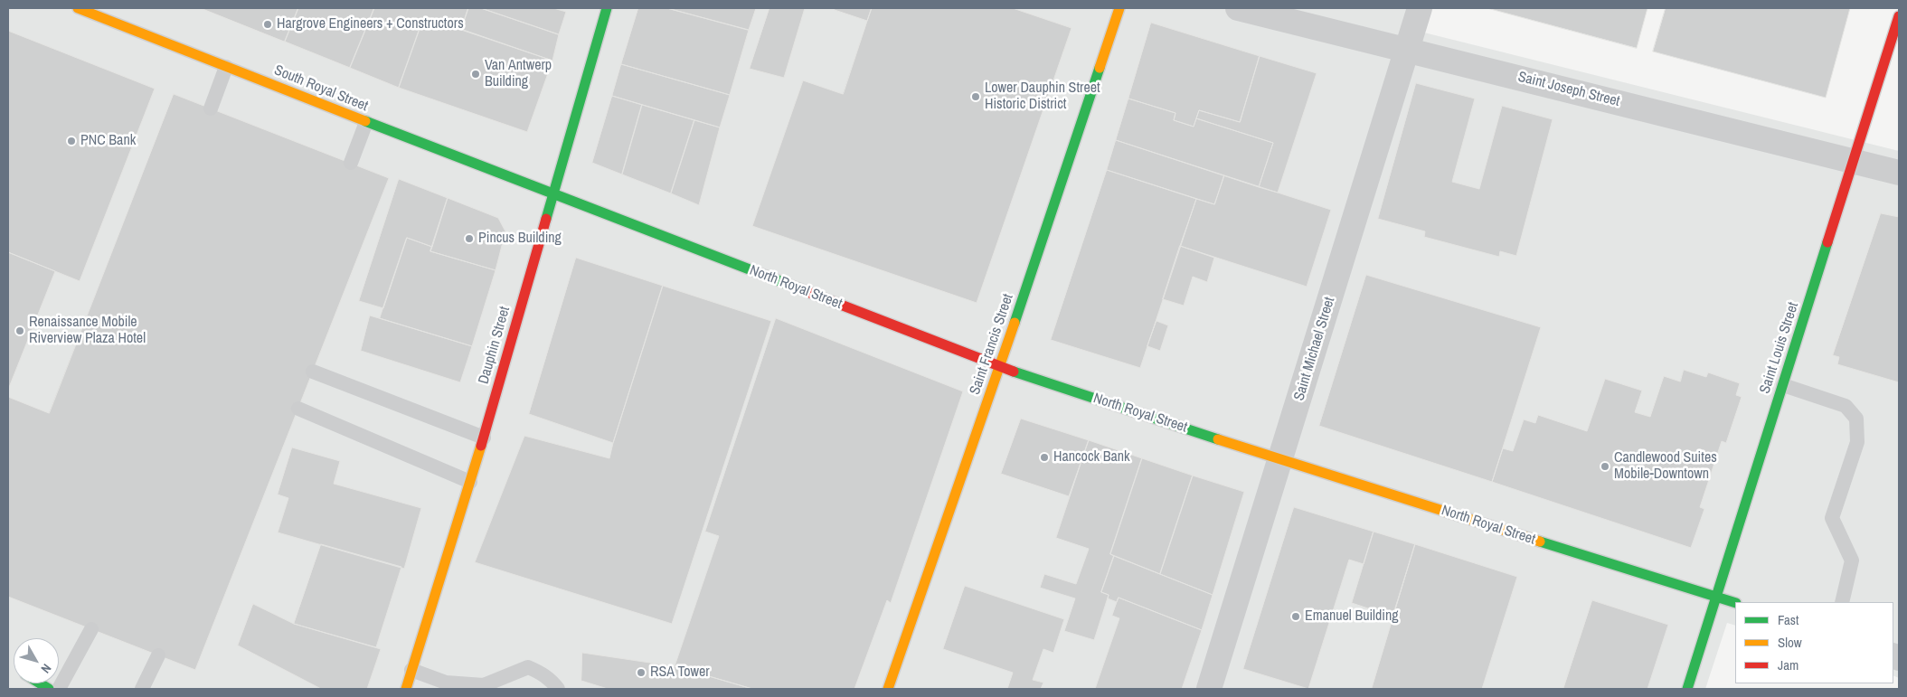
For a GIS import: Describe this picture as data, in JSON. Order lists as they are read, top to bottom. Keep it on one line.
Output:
{"streets":{"main road":["South Royal Street","North Royal Street","Saint Francis Street","Dauphin Street","Saint Louis Street"],"street":["Saint Joseph Street","Saint Michael Street"]},"crossings":[["South Royal Street","North Royal Street"],["South Royal Street","Dauphin Street"],["Saint Joseph Street","Saint Louis Street"],["Saint Joseph Street","Saint Michael Street"],["North Royal Street","Saint Francis Street"],["North Royal Street","Dauphin Street"],["North Royal Street","Saint Louis Street"],["North Royal Street","Saint Michael Street"]],"places":["Hargrove Engineers + Constructors","Van Antwerp Building","Lower Dauphin Street Historic District","PNC Bank","Pincus Building","Renaissance Mobile Riverview Plaza Hotel","Hancock Bank","Candlewood Suites Mobile-Downtown","Emanuel Building","RSA Tower"],"legend":["Fast","Slow","Jam"],"north":"bottom right"}
